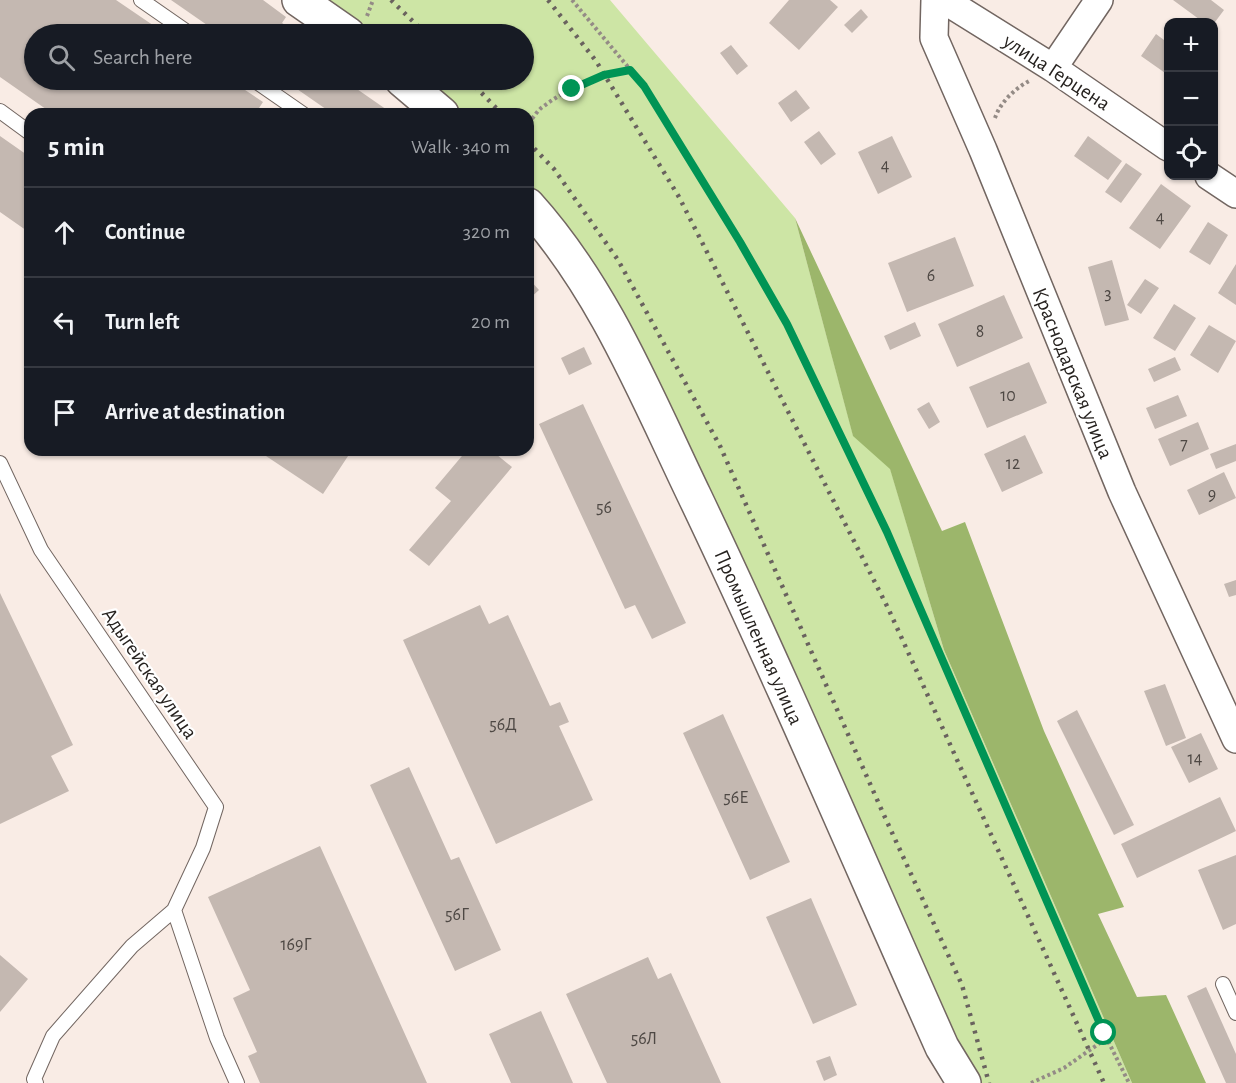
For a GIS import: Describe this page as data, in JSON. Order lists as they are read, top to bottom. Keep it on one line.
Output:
{"streets":{"street":["улица Герцена","Краснодарская улица","Промышленная улица"],"lane":["Адыгейская улица"]},"house_numbers":["4","4","6","3","8","10","7","12","9","56","56Д","14","56Е","56Г","169Г","56Л"],"page":{"map_buttons":["+","−"],"search":"Search here","heading":["5 min","Walk · 340 m"],"list":[["Continue","320 m"],["Turn left","20 m"],"Arrive at destination"]}}
